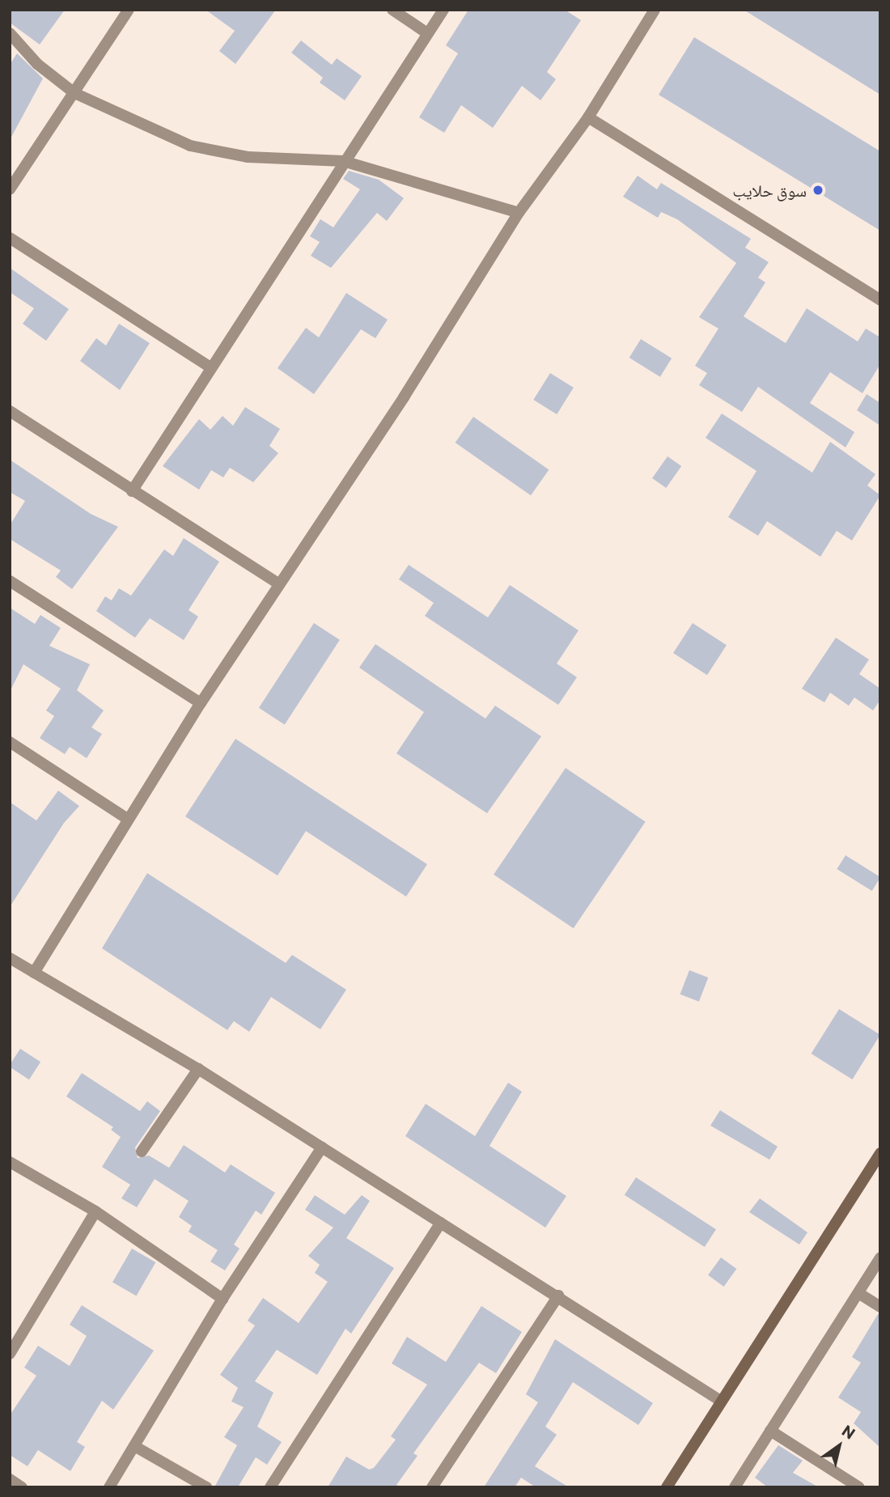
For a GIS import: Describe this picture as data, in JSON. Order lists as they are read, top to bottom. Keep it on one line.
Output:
{"places":["سوق حلايب"],"north":"top right"}
